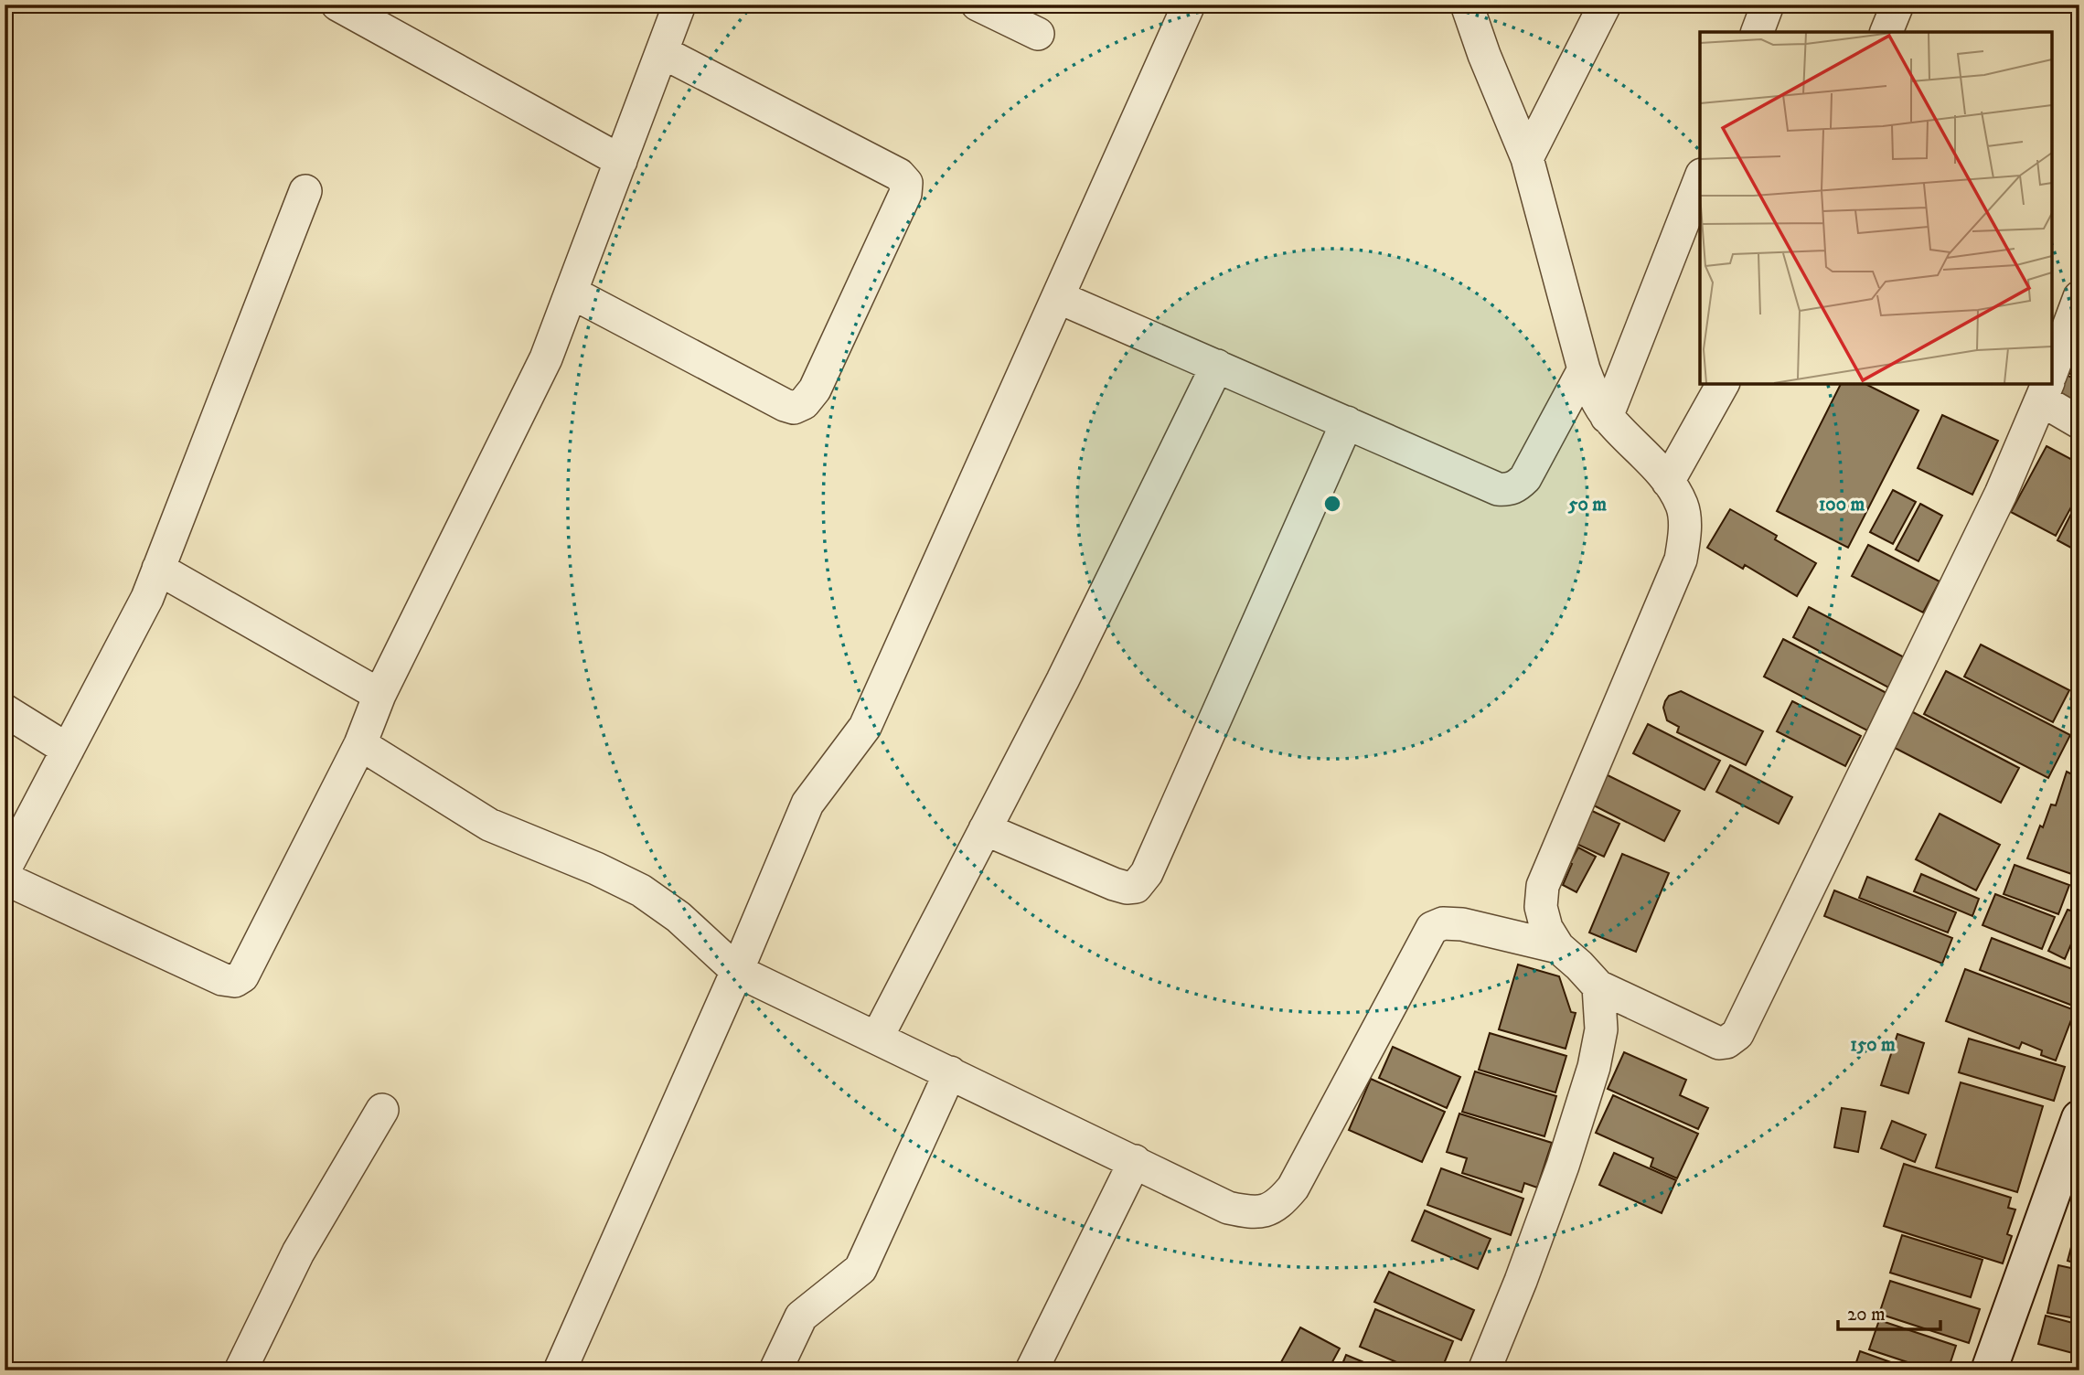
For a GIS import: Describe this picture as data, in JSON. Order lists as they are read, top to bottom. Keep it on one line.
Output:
{"scale_bar":"20 m","rings":["50 m","100 m","150 m"]}
